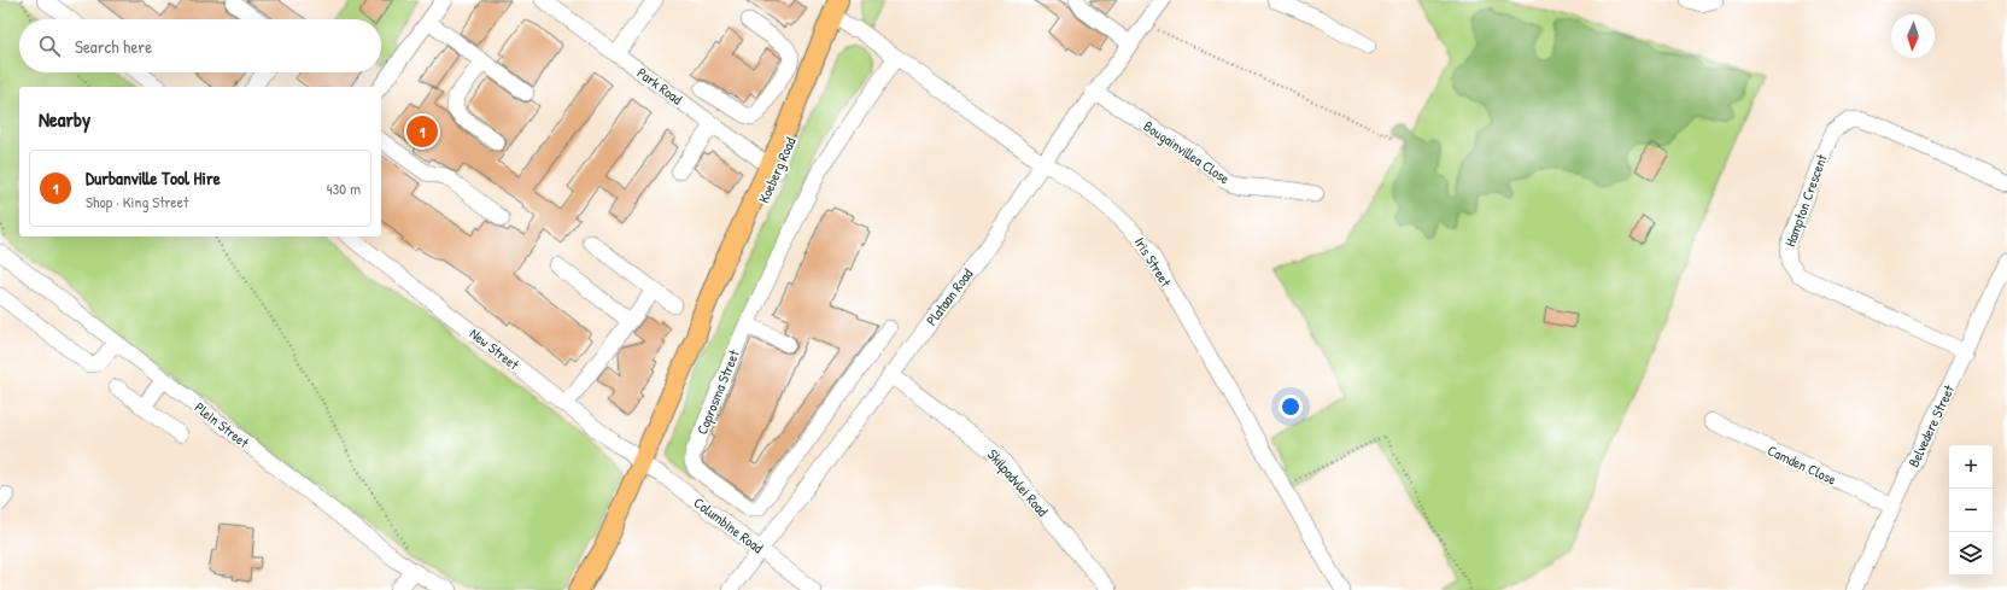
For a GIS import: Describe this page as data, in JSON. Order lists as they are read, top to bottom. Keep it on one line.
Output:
{"streets":{"main road":["Koeberg Road"],"street":["Park Road","Bougainvillea Close","Hampton Crescent","Iris Street","Plataan Road","New Street","Coprosma Street","Plein Street","Belvedere Street","Camden Close","Skilpadvlei Road","Columbine Road"]},"crossings":[["Park Road","Koeberg Road"],["Bougainvillea Close","Plataan Road"],["Koeberg Road","Iris Street"],["Koeberg Road","New Street"],["Koeberg Road","Columbine Road"],["Hampton Crescent","Belvedere Street"],["Iris Street","Plataan Road"],["Iris Street","Coprosma Street"],["Plataan Road","Skilpadvlei Road"],["Plataan Road","Columbine Road"],["New Street","Columbine Road"],["Belvedere Street","Camden Close"]],"north":"bottom","page":{"search":"Search here","heading":"Nearby","pins":"1","list":[{"mark":"1","name":"Durbanville Tool Hire","note":"Shop · King Street","value":"430 m"}],"map_buttons":["+","−"]}}
